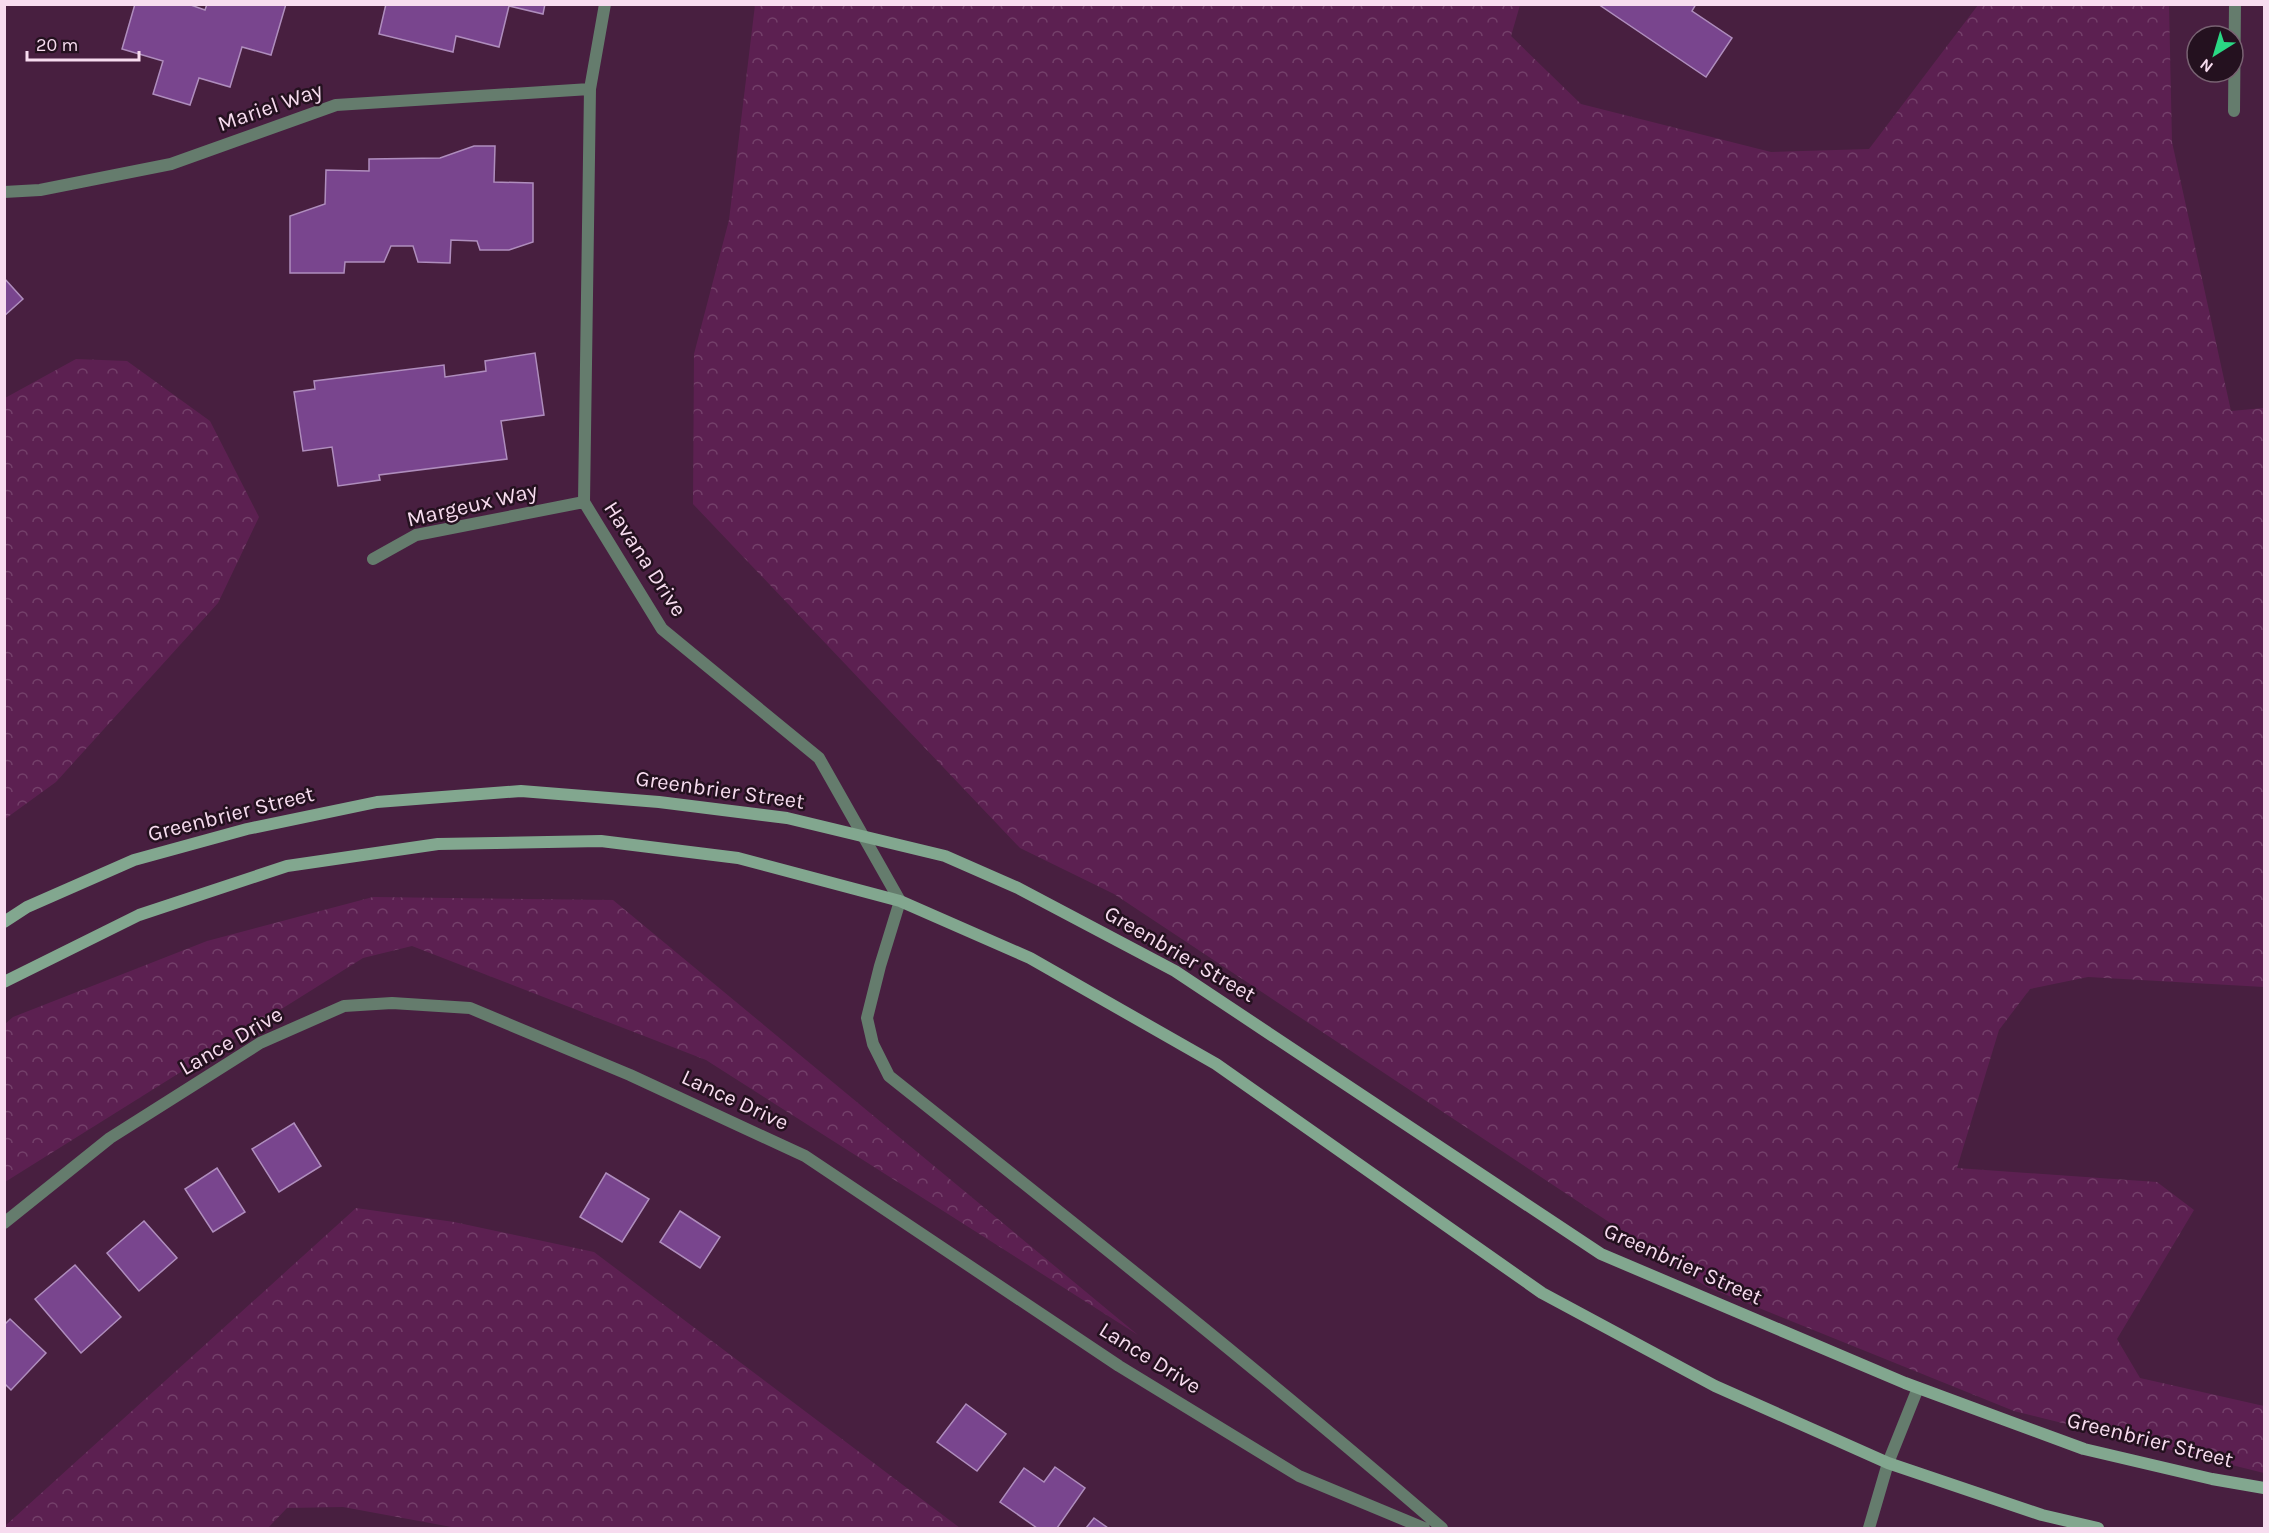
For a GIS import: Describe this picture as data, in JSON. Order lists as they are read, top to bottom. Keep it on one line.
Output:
{"streets":{"main road":["Greenbrier Street"],"street":["Mariel Way","Margeux Way","Havana Drive","Lance Drive"]},"crossings":[["Mariel Way","Havana Drive"],["Margeux Way","Havana Drive"],["Havana Drive","Greenbrier Street"]],"scale_bar":"20 m","north":"bottom left"}
